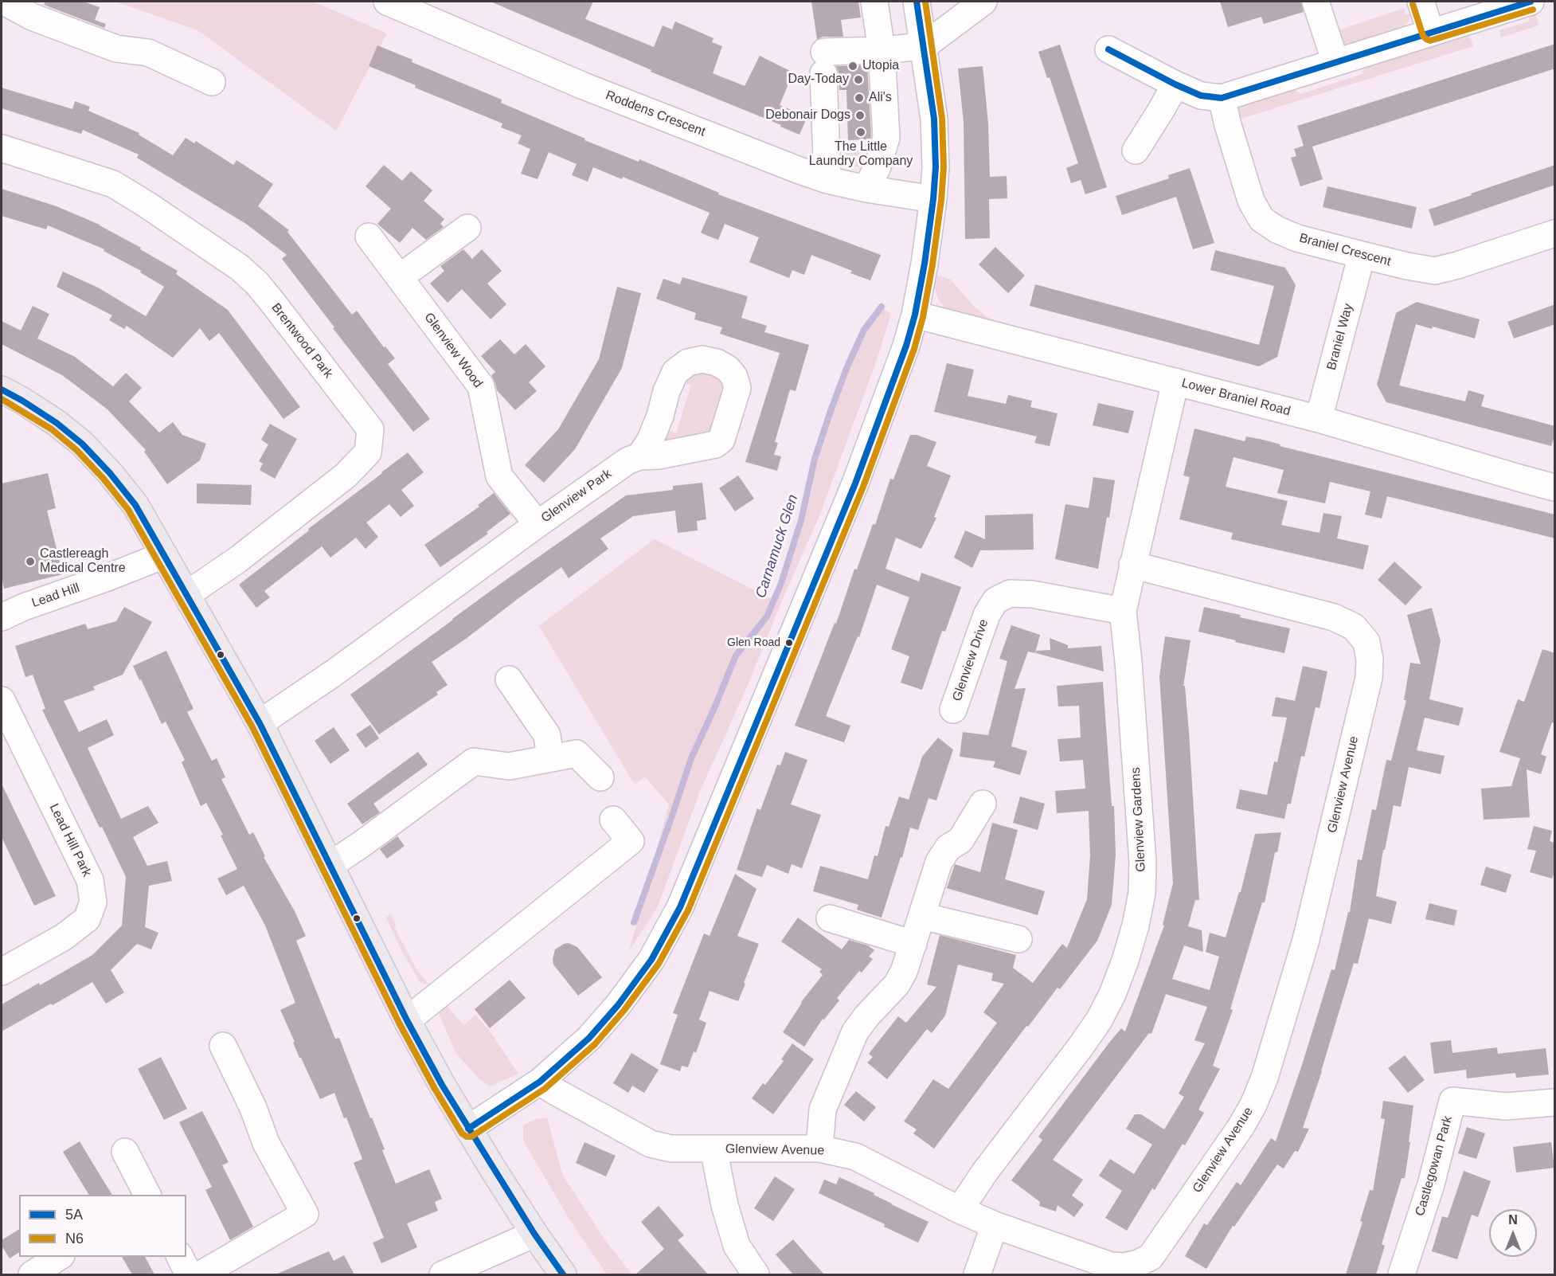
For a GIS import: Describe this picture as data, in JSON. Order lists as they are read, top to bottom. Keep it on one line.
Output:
{"streets":{"street":["Roddens Crescent","Braniel Crescent","Braniel Way","Brentwood Park","Glenview Wood","Lower Braniel Road","Glenview Park","Lead Hill","Glenview Drive","Glenview Avenue","Glenview Gardens","Lead Hill Park","Castlegowan Park"]},"crossings":[["Braniel Crescent","Braniel Way"],["Braniel Way","Lower Braniel Road"],["Glenview Wood","Glenview Park"],["Lower Braniel Road","Glenview Gardens"],["Glenview Drive","Glenview Gardens"],["Glenview Avenue","Glenview Gardens"]],"water":["Carnamuck Glen"],"places":["Utopia","Day-Today","Ali's","Debonair Dogs","The Little Laundry Company","Castlereagh Medical Centre","Glen Road"],"lines":["transit line 5A","transit line N6"],"legend":["5A","N6"],"north":"top"}
